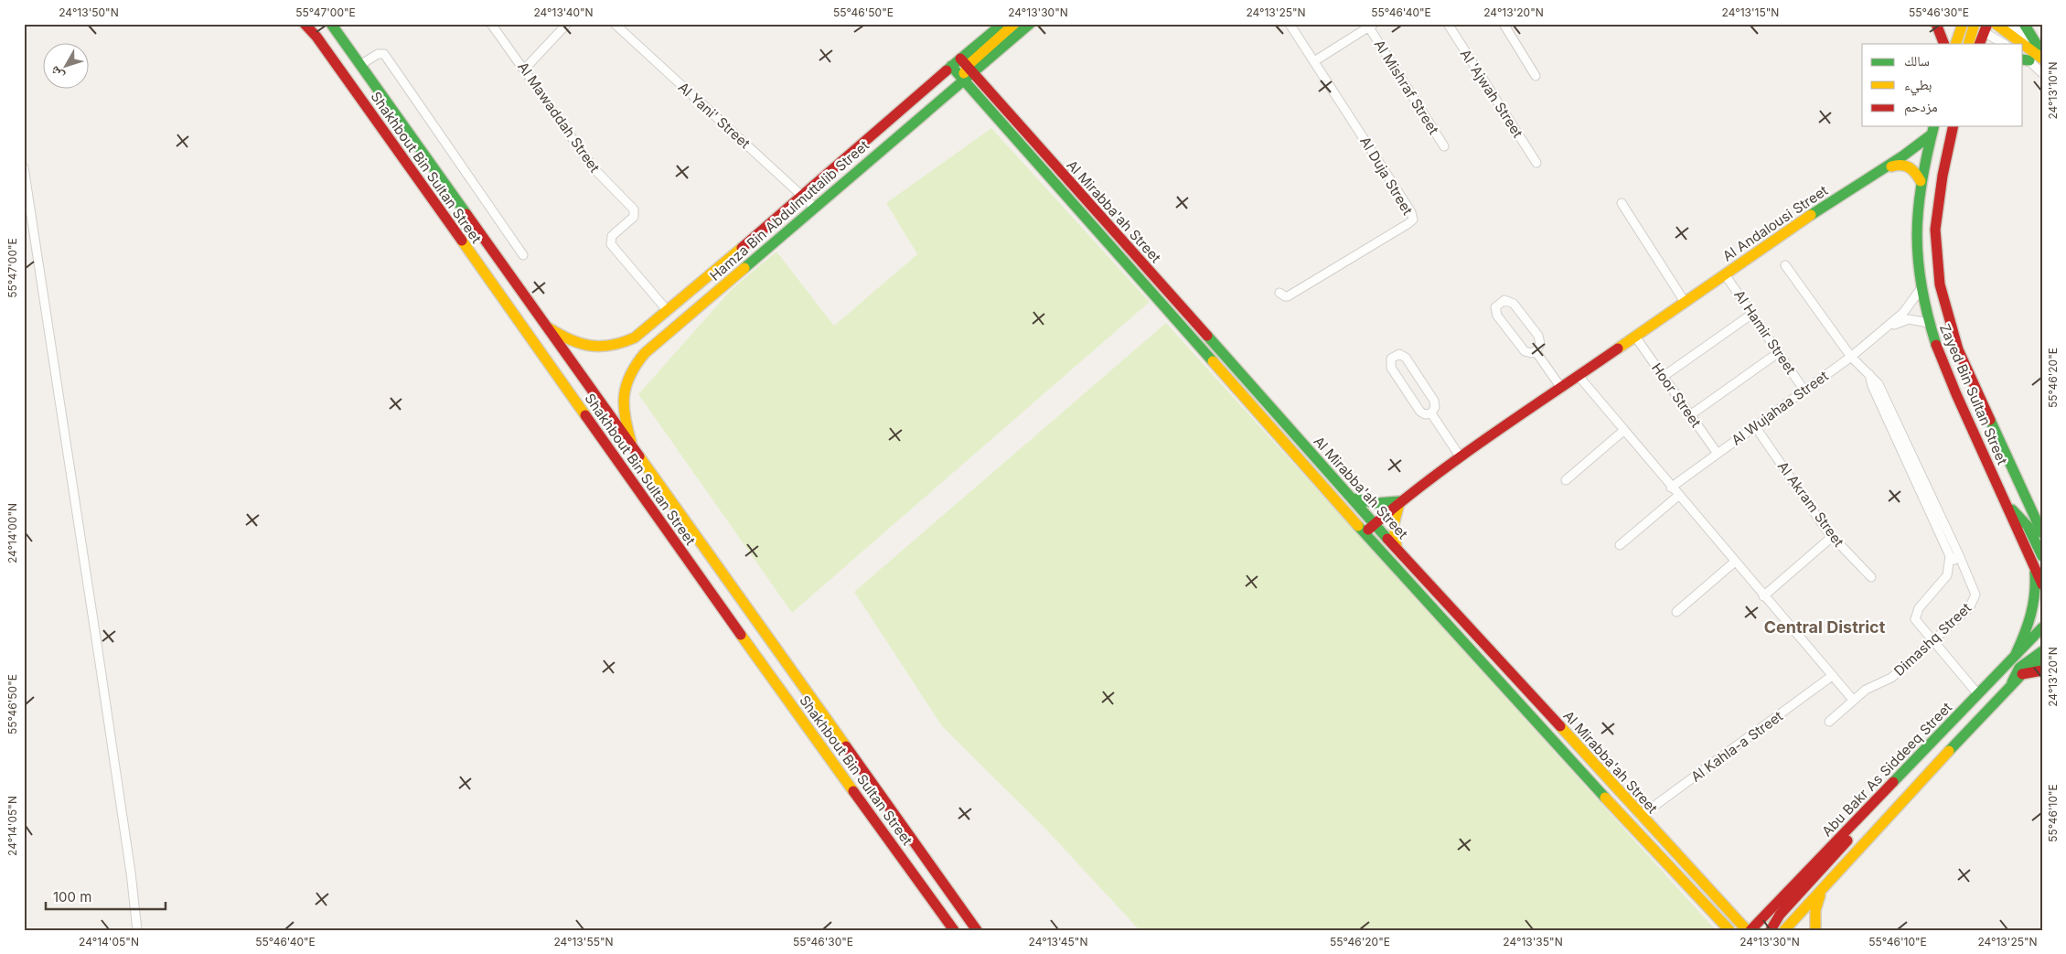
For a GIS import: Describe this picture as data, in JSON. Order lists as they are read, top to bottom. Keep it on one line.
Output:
{"streets":{"main road":["Shakhbout Bin Sultan Street","Hamza Bin Abdulmuttalib Street","Al Mirabba'ah Street","Al Andalousi Street","Zayed Bin Sultan Street","Abu Bakr As Siddeeq Street"],"street":["Al Mishraf Street","Al 'Ajwah Street","Al Yani' Street","Al Mawaddah Street","Al Duja Street","Al Hamir Street","Hoor Street","Al Wujahaa Street","Al Akram Street","Dimashq Street","Al Kahla-a Street"]},"crossings":[["Al Yani' Street","Hamza Bin Abdulmuttalib Street"],["Al Mawaddah Street","Hamza Bin Abdulmuttalib Street"],["Shakhbout Bin Sultan Street","Hamza Bin Abdulmuttalib Street"],["Hamza Bin Abdulmuttalib Street","Al Mirabba'ah Street"],["Al Mirabba'ah Street","Al Andalousi Street"],["Al Mirabba'ah Street","Al Kahla-a Street"],["Al Andalousi Street","Al Hamir Street"],["Al Andalousi Street","Zayed Bin Sultan Street"],["Al Andalousi Street","Hoor Street"],["Al Hamir Street","Al Wujahaa Street"],["Zayed Bin Sultan Street","Al Wujahaa Street"],["Hoor Street","Al Wujahaa Street"],["Al Wujahaa Street","Al Akram Street"],["Al Wujahaa Street","Dimashq Street"]],"districts":["Central District"],"legend":["سالك","بطيء","مزدحم"],"scale_bar":"100 m","north":"bottom left","coordinates":["24°13'50\"N","55°47'00\"E","24°13'40\"N","55°46'50\"E","24°13'30\"N","24°13'25\"N","55°46'40\"E","24°13'20\"N","24°13'15\"N","55°46'30\"E","24°13'10\"N","55°46'20\"E","24°14'00\"N","55°46'10\"E","24°14'05\"N","24°13'55\"N","24°13'45\"N","24°13'35\"N"]}
